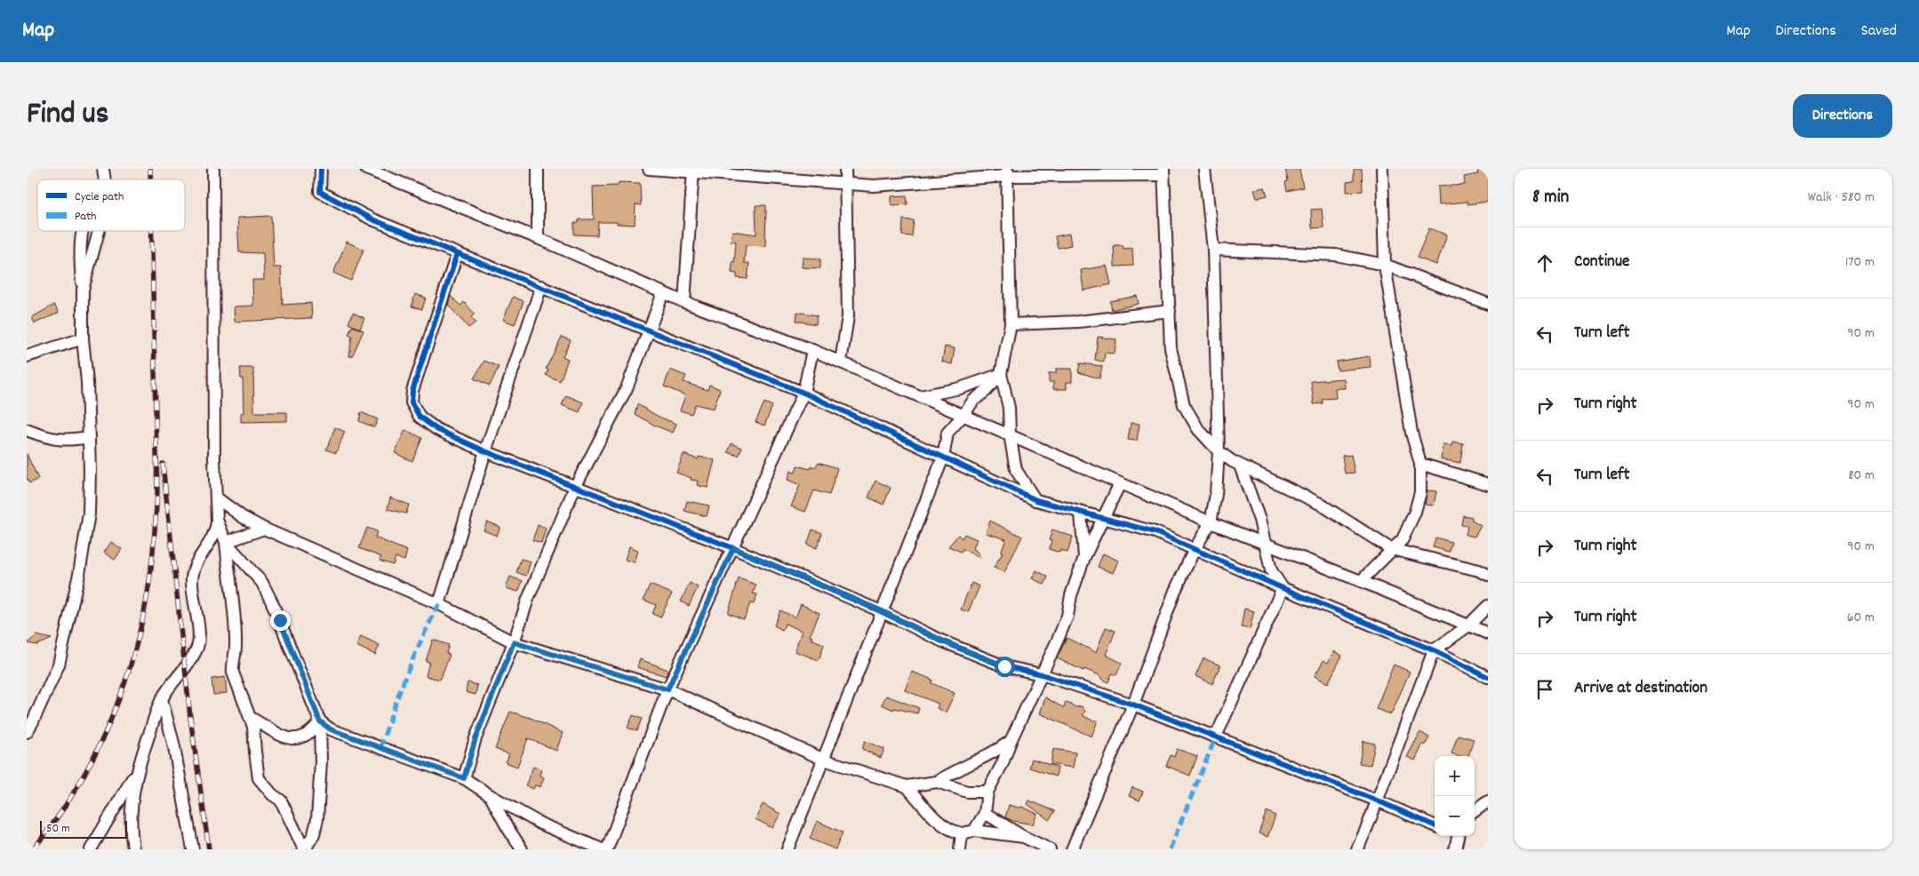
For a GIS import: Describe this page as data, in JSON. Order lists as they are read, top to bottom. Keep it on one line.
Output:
{"legend":["Cycle path","Path"],"scale_bar":"50 m","page":{"header":"Map","nav":["Map","Directions","Saved"],"title":"Find us","buttons":"Directions","heading":["8 min","Walk · 580 m"],"list":[["Continue","170 m"],["Turn left","90 m"],["Turn right","90 m"],["Turn left","80 m"],["Turn right","90 m"],["Turn right","60 m"],"Arrive at destination"],"map_buttons":["+","−"],"scale":"50 m"}}
